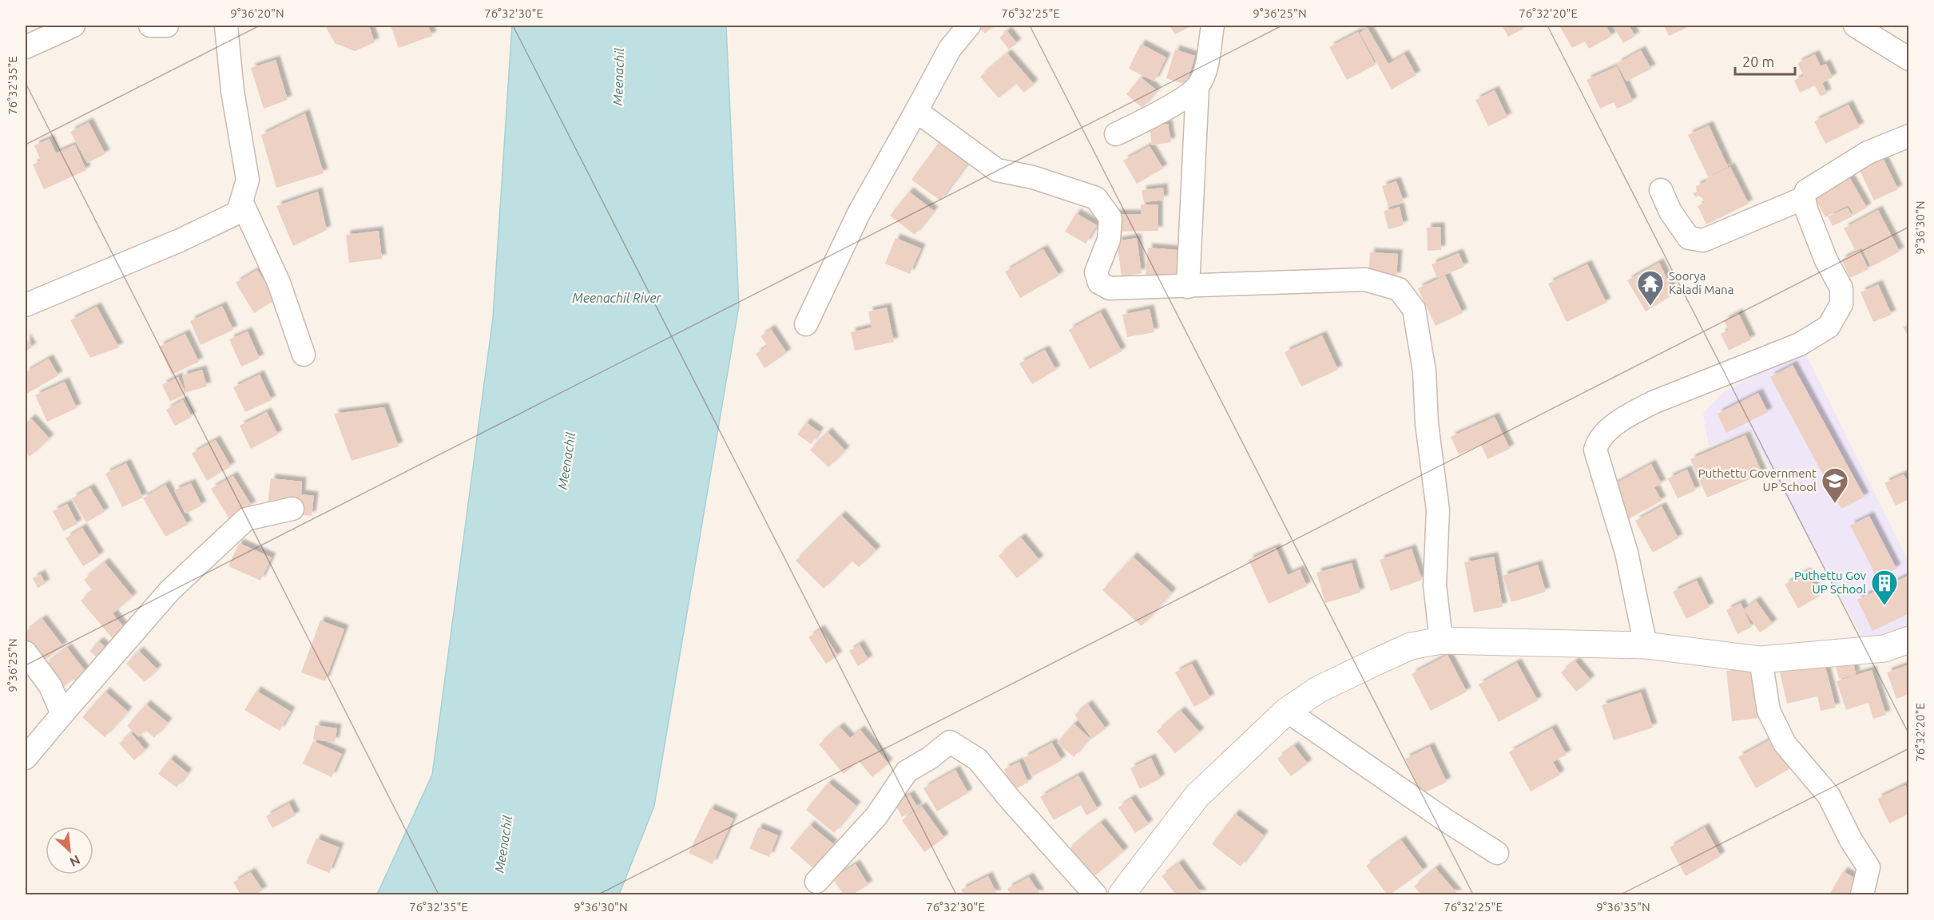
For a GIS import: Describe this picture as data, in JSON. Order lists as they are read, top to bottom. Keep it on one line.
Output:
{"water":["Meenachil","Meenachil River"],"places":{"temple":["Soorya Kaladi Mana"],"school or university":["Puthettu Government UP School"],"building":["Puthettu Gov UP School"]},"scale_bar":"20 m","north":"bottom right","coordinates":["9°36'20\"N","76°32'30\"E","76°32'25\"E","9°36'25\"N","76°32'20\"E","76°32'35\"E","9°36'30\"N","9°36'35\"N"]}
